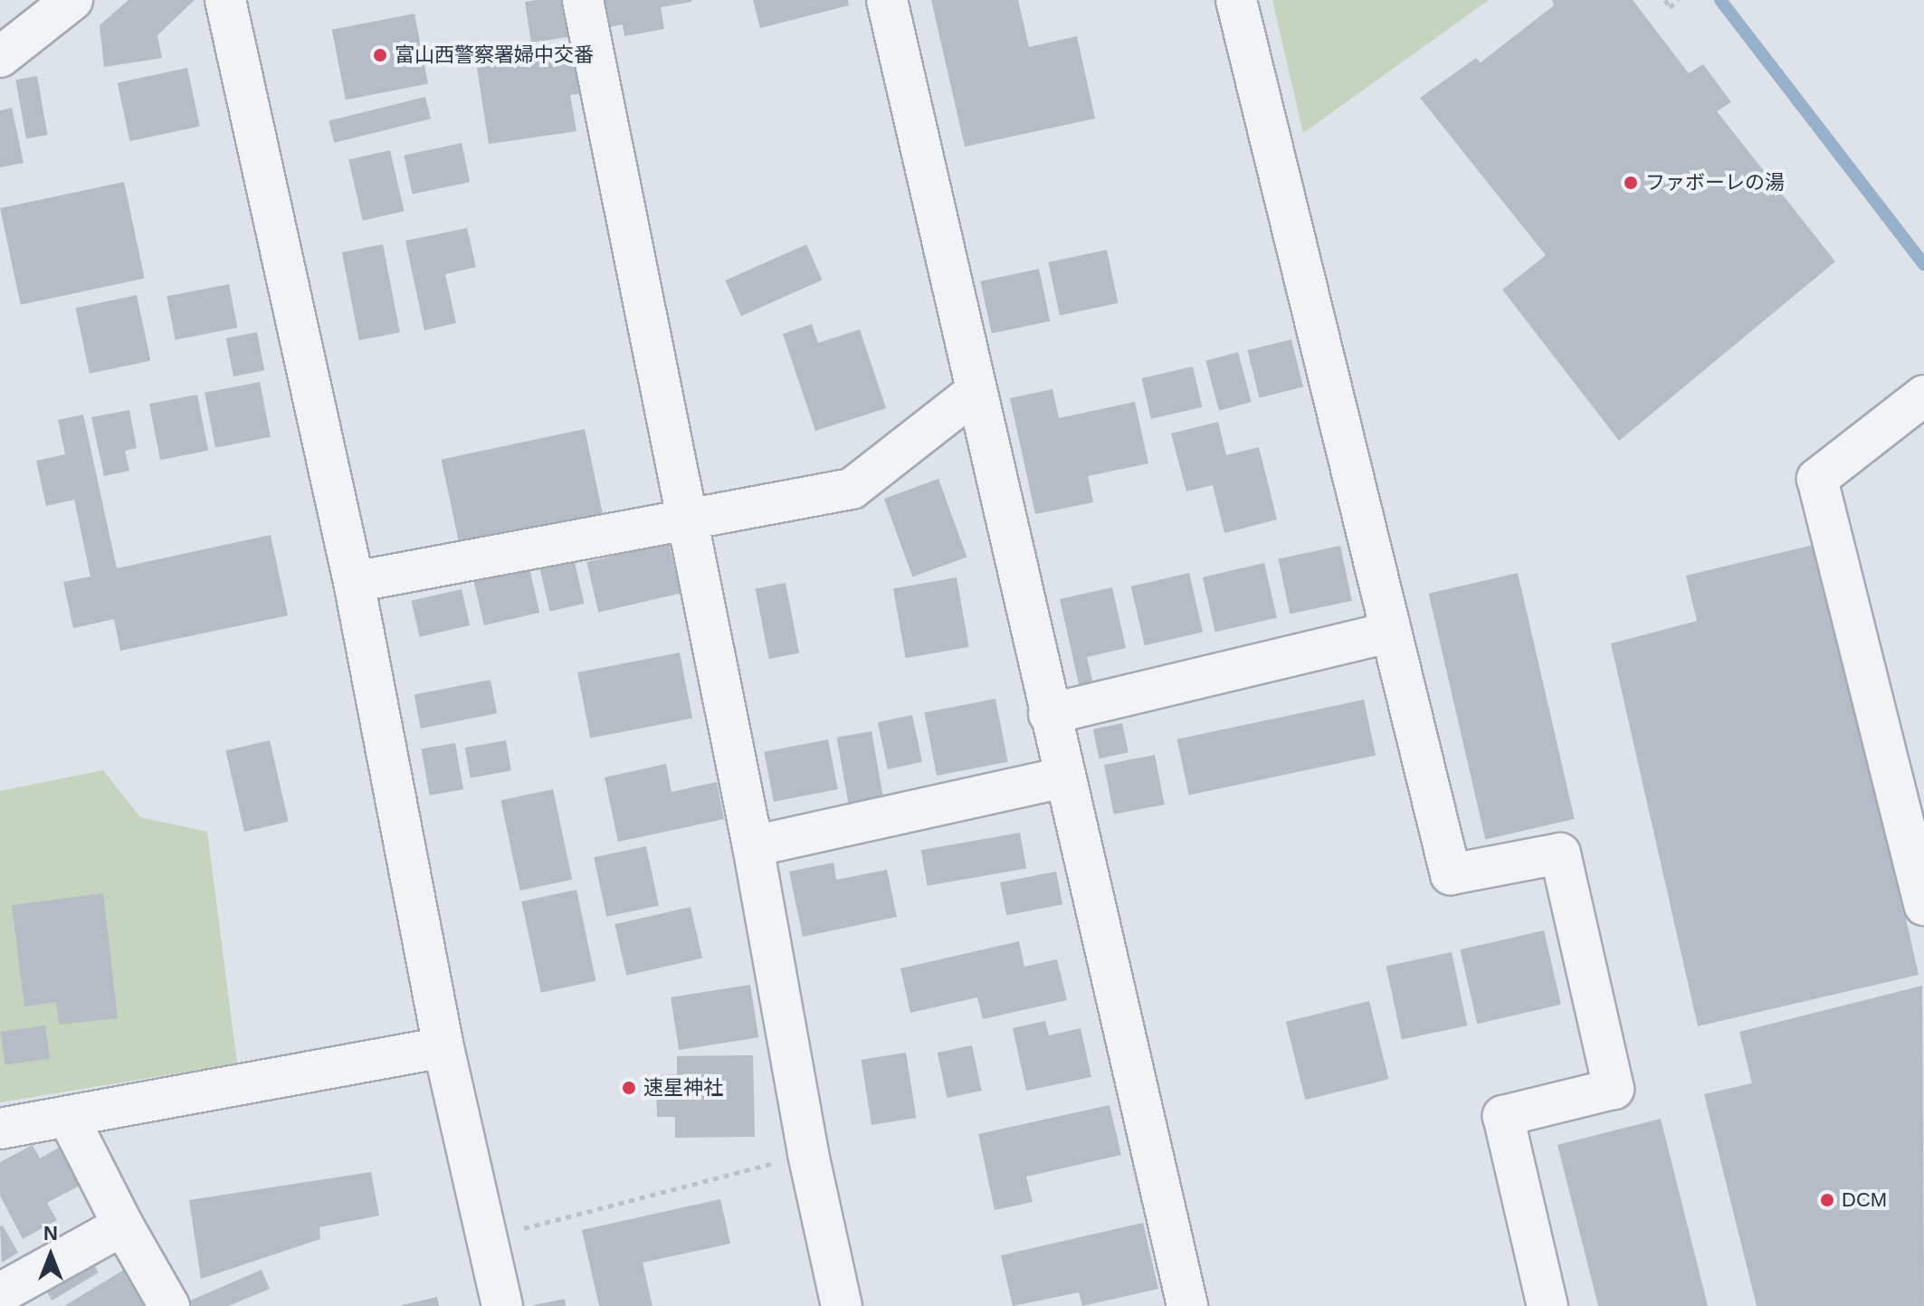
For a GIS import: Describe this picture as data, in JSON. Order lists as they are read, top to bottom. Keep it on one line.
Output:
{"places":["富山西警察署婦中交番","ファボーレの湯","速星神社","DCM"],"north":"top"}
